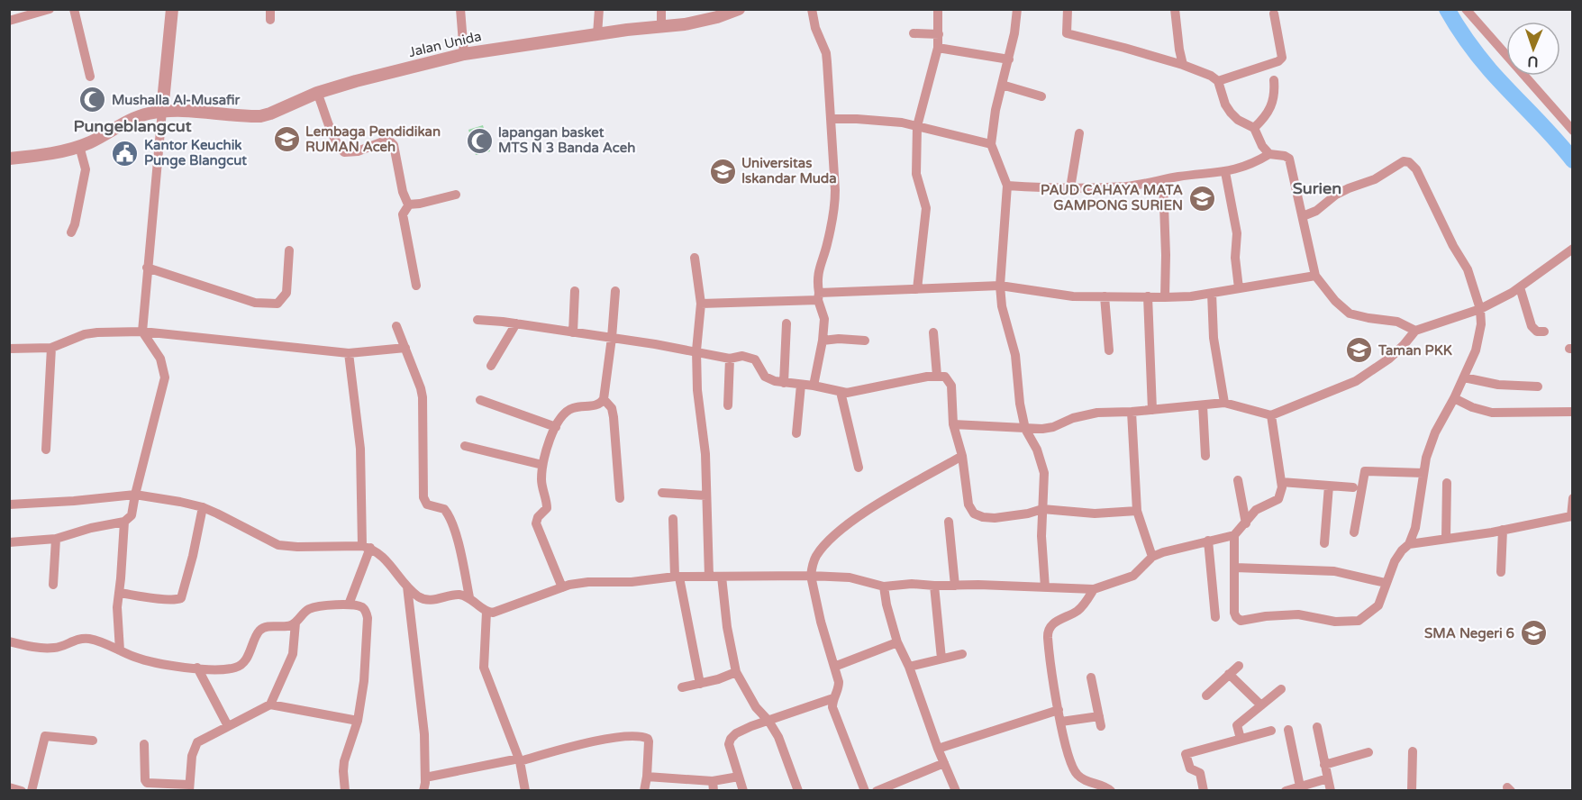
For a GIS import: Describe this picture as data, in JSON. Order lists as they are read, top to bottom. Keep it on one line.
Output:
{"streets":{"street":["Jalan Unida"]},"districts":["Pungeblangcut","Surien"],"places":{"mosque":["Mushalla Al-Musafir","lapangan basket MTS N 3 Banda Aceh"],"school or university":["Lembaga Pendidikan RUMAN Aceh","Universitas Iskandar Muda","PAUD CAHAYA MATA GAMPONG SURIEN","Taman PKK","SMA Negeri 6"],"public building":["Kantor Keuchik Punge Blangcut"]},"north":"bottom"}
